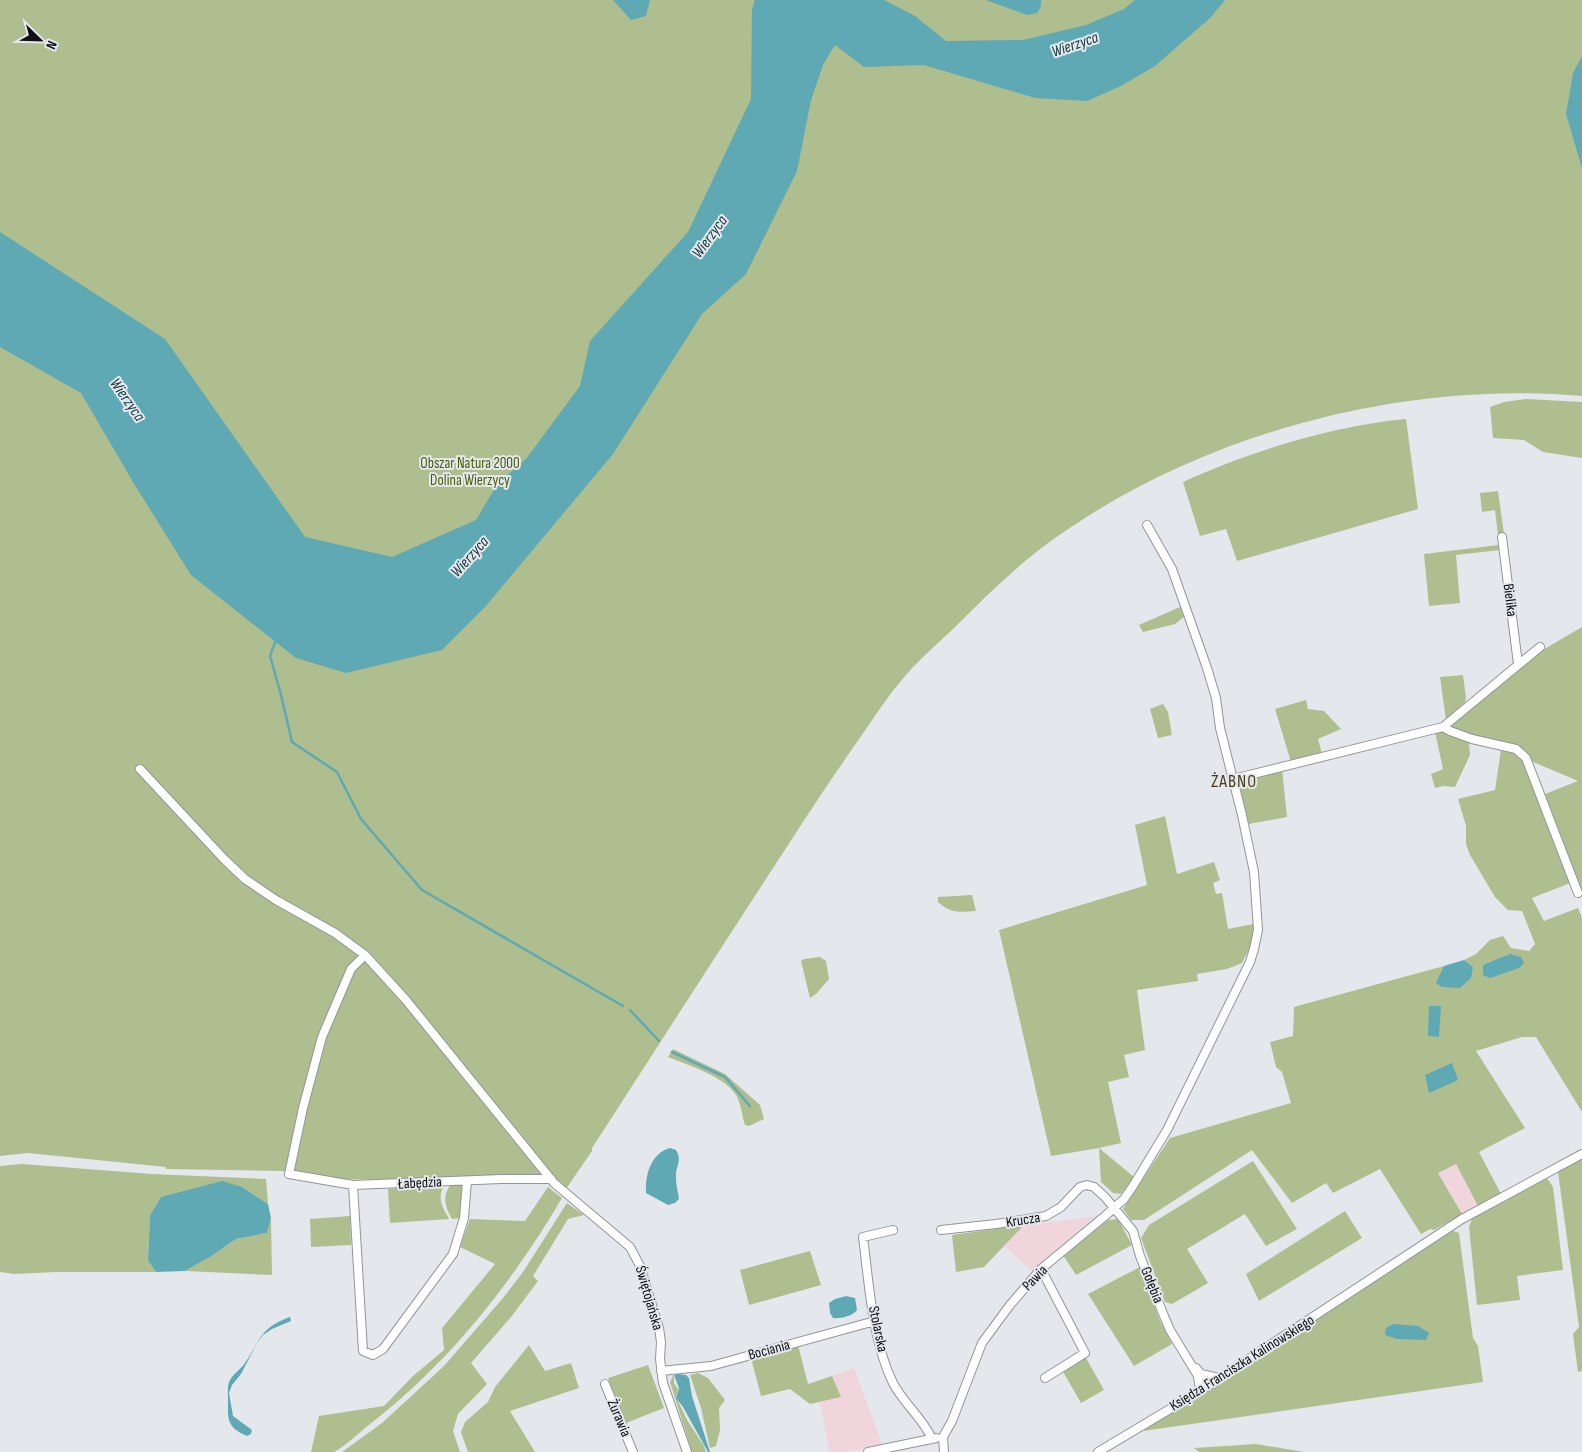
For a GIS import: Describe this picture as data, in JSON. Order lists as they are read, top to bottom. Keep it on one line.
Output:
{"streets":{"street":["Bielika","Łabędzia","Krucza","Pawia","Gołębia","Świętojańska","Stolarska","Bociania","Księdza Franciszka Kalinowskiego","Żurawia"]},"crossings":[["Łabędzia","Świętojańska"],["Krucza","Pawia"],["Krucza","Gołębia"],["Pawia","Gołębia"],["Gołębia","Księdza Franciszka Kalinowskiego"],["Świętojańska","Bociania"],["Stolarska","Bociania"]],"districts":["ŻABNO"],"water":["Wierzyca"],"parks":["Obszar Natura 2000 Dolina Wierzycy"],"north":"bottom right"}
